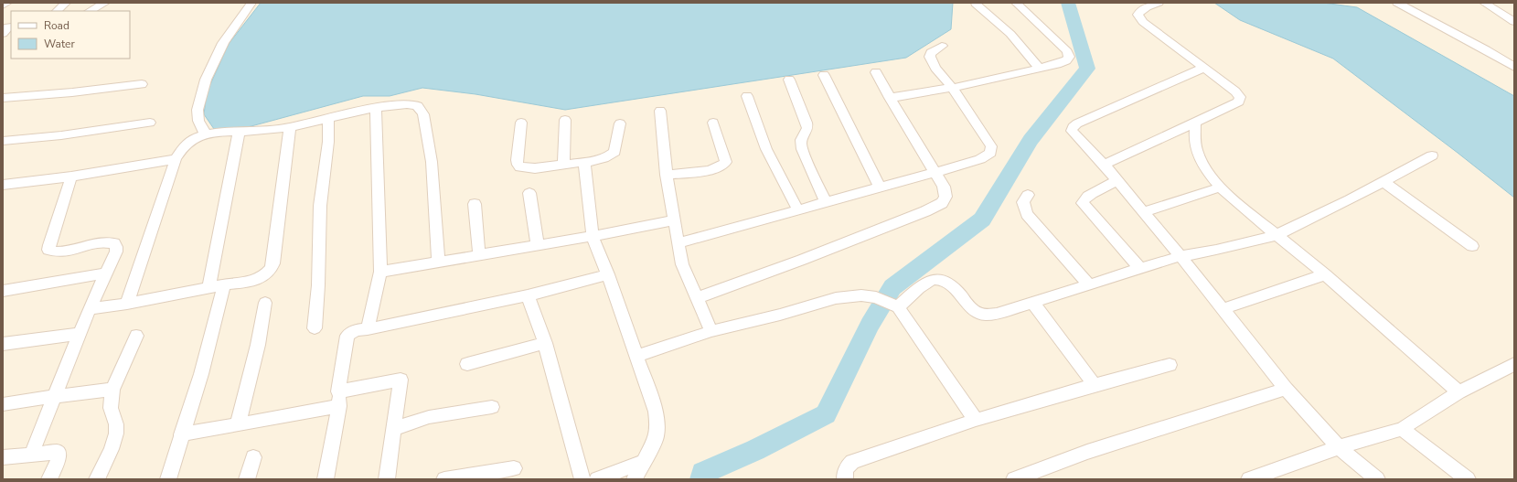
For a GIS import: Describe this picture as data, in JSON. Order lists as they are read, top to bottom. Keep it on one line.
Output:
{"legend":["Road","Water"]}
